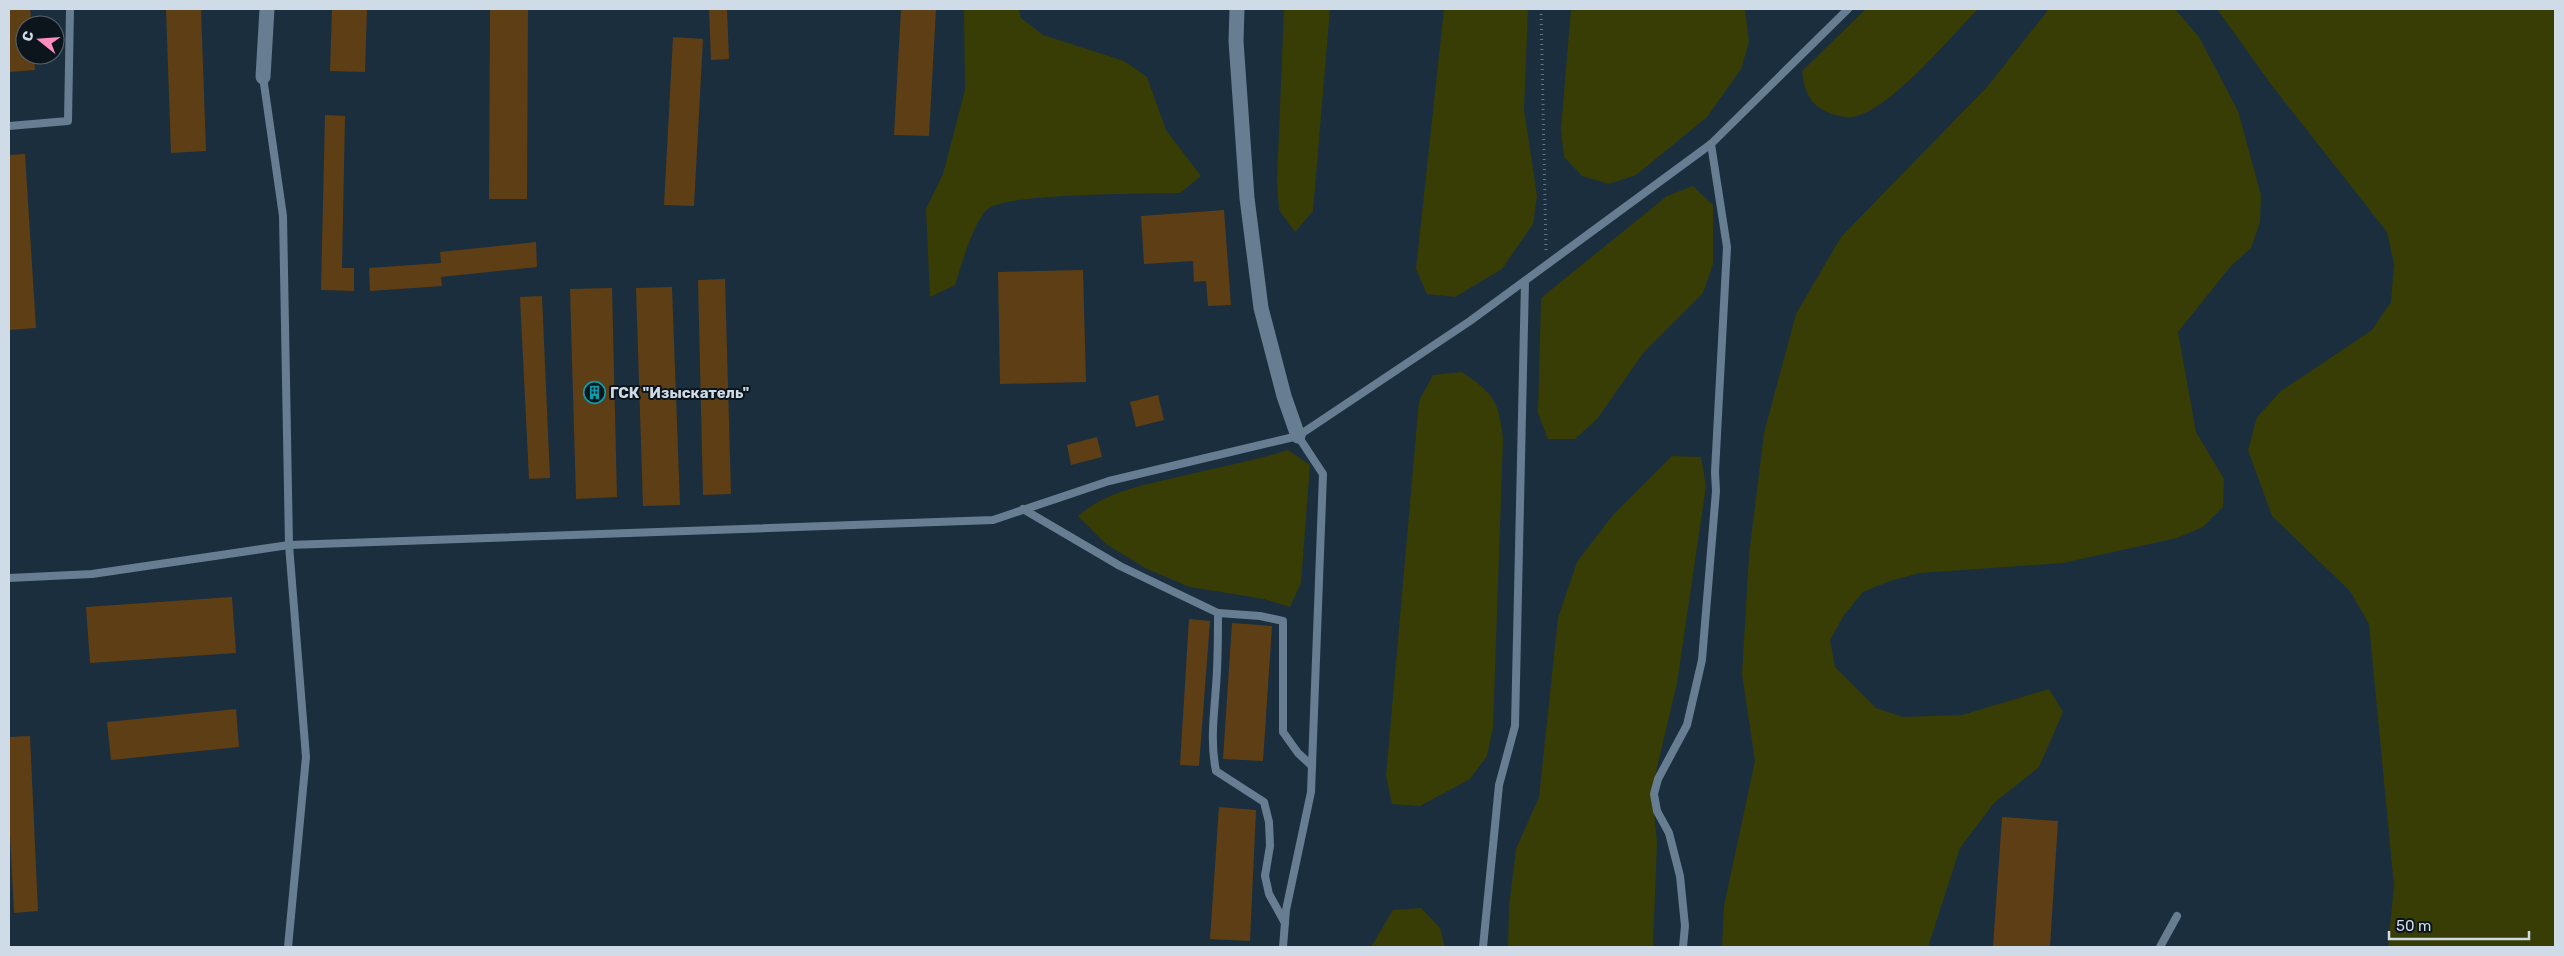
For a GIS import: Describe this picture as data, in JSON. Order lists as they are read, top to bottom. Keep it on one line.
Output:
{"places":{"building":["ГСК \"Изыскатель\""]},"scale_bar":"50 m","north":"left"}
